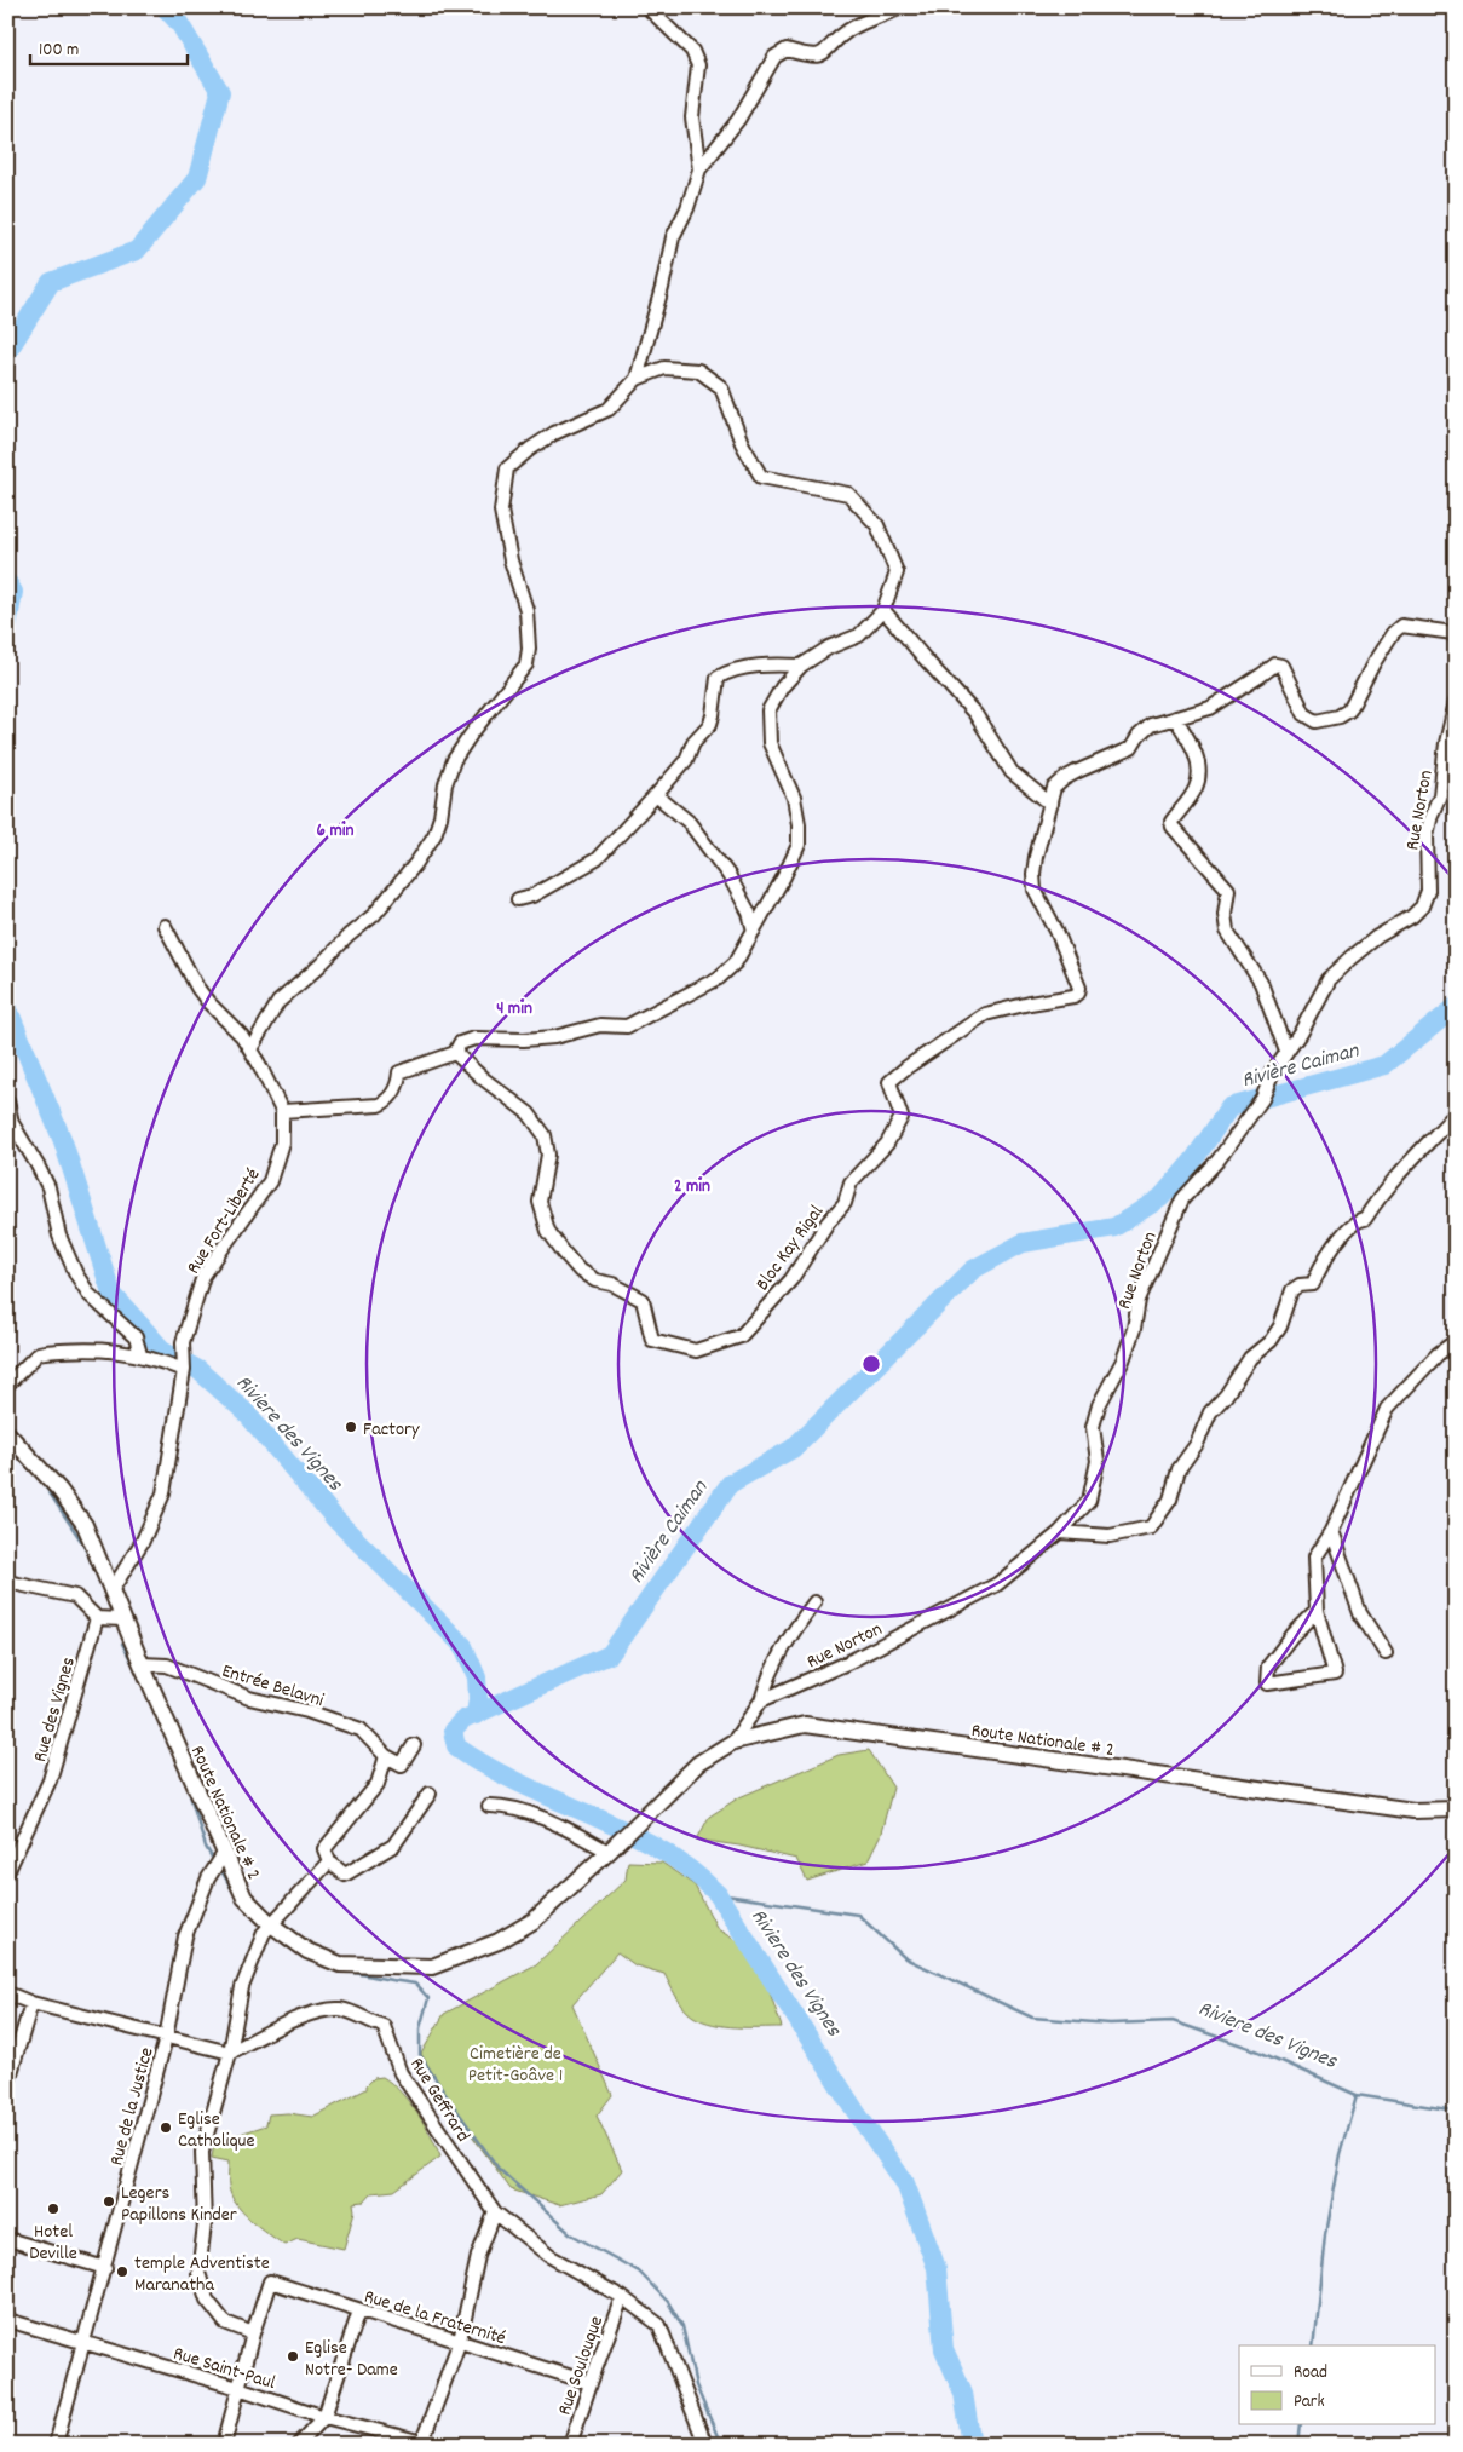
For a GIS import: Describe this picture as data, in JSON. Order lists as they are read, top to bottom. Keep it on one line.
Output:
{"streets":{"main road":["Route Nationale # 2"],"street":["Rue Norton","Rue Fort-Liberté","Bloc Kay Rigal","Entrée Belavni","Rue des Vignes","Rue Geffrard","Rue de la Justice","Rue de la Fraternité","Rue Soulouque","Rue Saint-Paul"]},"crossings":[["Rue Fort-Liberté","Route Nationale # 2"],["Entrée Belavni","Route Nationale # 2"],["Route Nationale # 2","Rue de la Justice"],["Rue Geffrard","Rue Soulouque"],["Rue de la Justice","Rue Saint-Paul"],["Rue de la Fraternité","Rue Soulouque"]],"water":["Rivière Caiman","Riviere des Vignes"],"parks":["Cimetière de Petit-Goâve 1"],"places":["Factory","Eglise Catholique","Legers Papillons Kinder","Hotel Deville","temple Adventiste Maranatha","Eglise Notre- Dame"],"legend":["Road","Park"],"scale_bar":"100 m","rings":["6 min","4 min","2 min"]}
